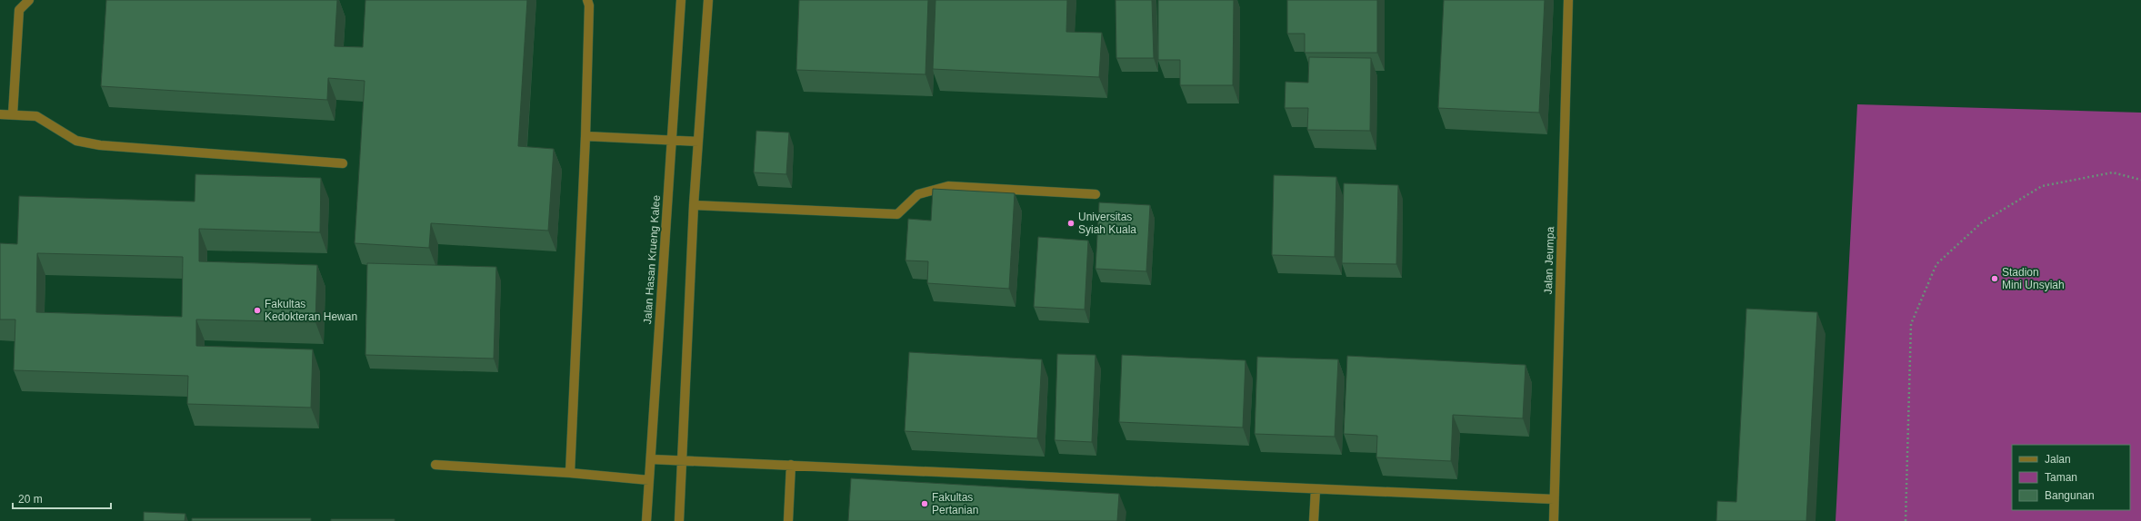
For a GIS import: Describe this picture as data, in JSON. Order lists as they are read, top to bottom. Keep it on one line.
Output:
{"streets":{"street":["Jalan Hasan Krueng Kalee","Jalan Jeumpa"]},"places":["Universitas Syiah Kuala","Stadion Mini Unsyiah","Fakultas Kedokteran Hewan","Fakultas Pertanian"],"legend":["Jalan","Taman","Bangunan"],"scale_bar":"20 m"}
